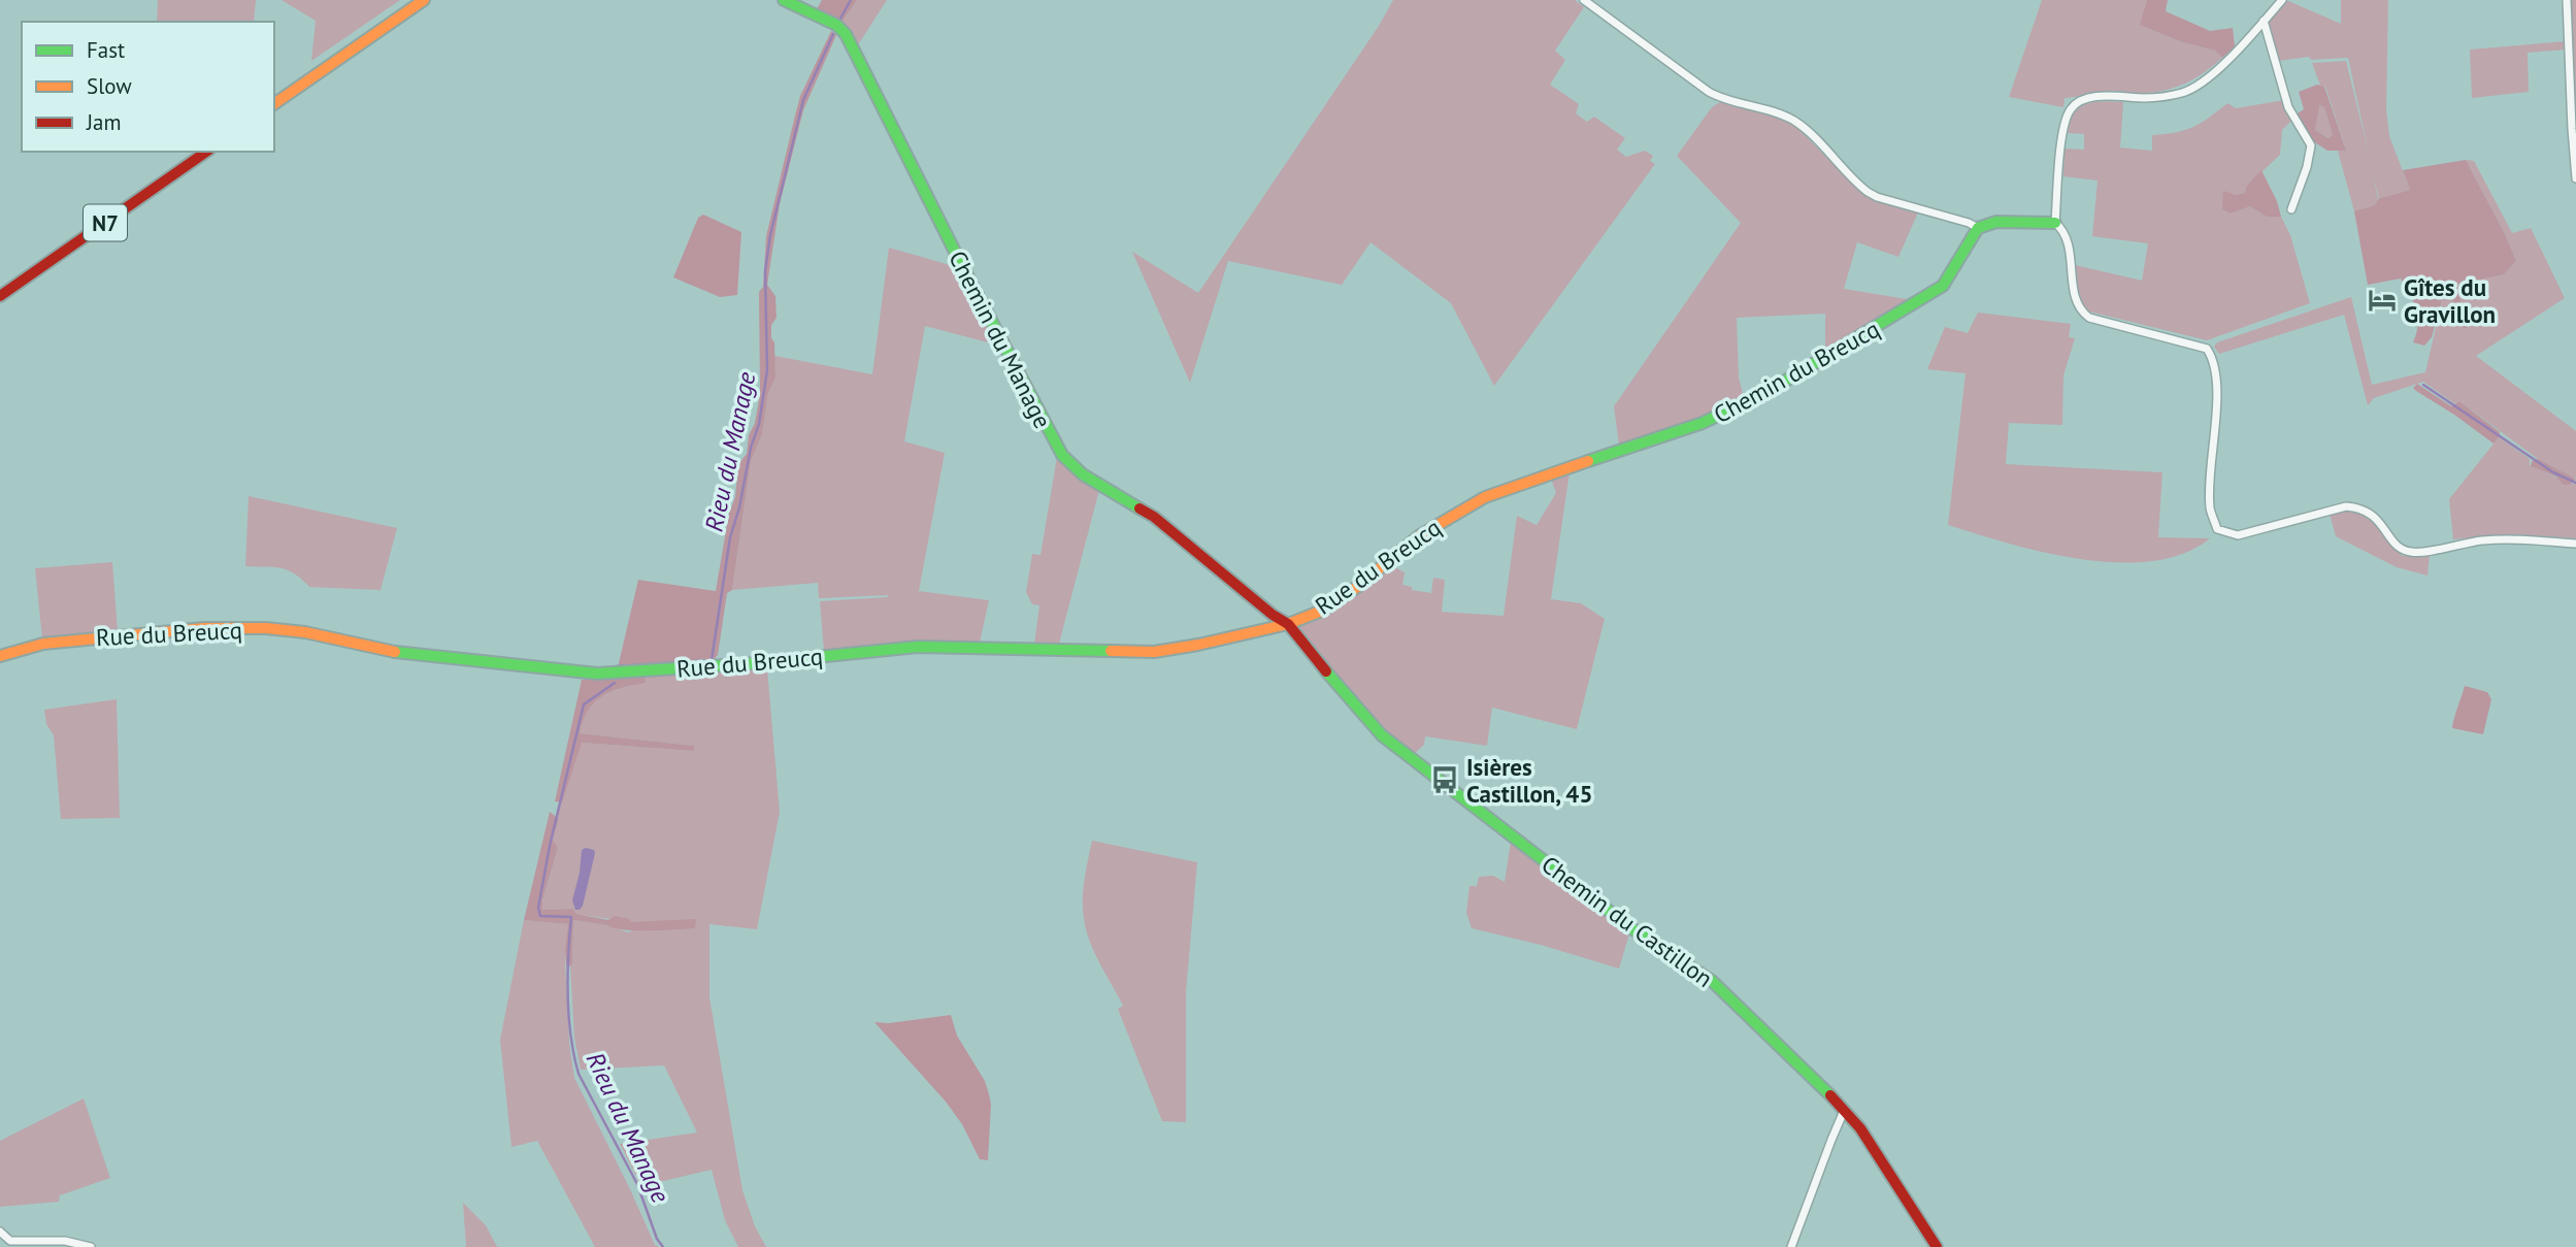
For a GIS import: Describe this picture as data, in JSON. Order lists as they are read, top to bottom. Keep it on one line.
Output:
{"streets":{"street":["N7","Chemin du Manage","Chemin du Breucq","Rue du Breucq","Chemin du Castillon"]},"crossings":[["Chemin du Manage","Rue du Breucq"],["Chemin du Manage","Chemin du Castillon"],["Chemin du Breucq","Rue du Breucq"],["Rue du Breucq","Chemin du Castillon"]],"water":["Rieu du Manage"],"places":{"hotel":["Gîtes du Gravillon"],"bus stop":["Isières Castillon, 45"]},"legend":["Fast","Slow","Jam"]}
